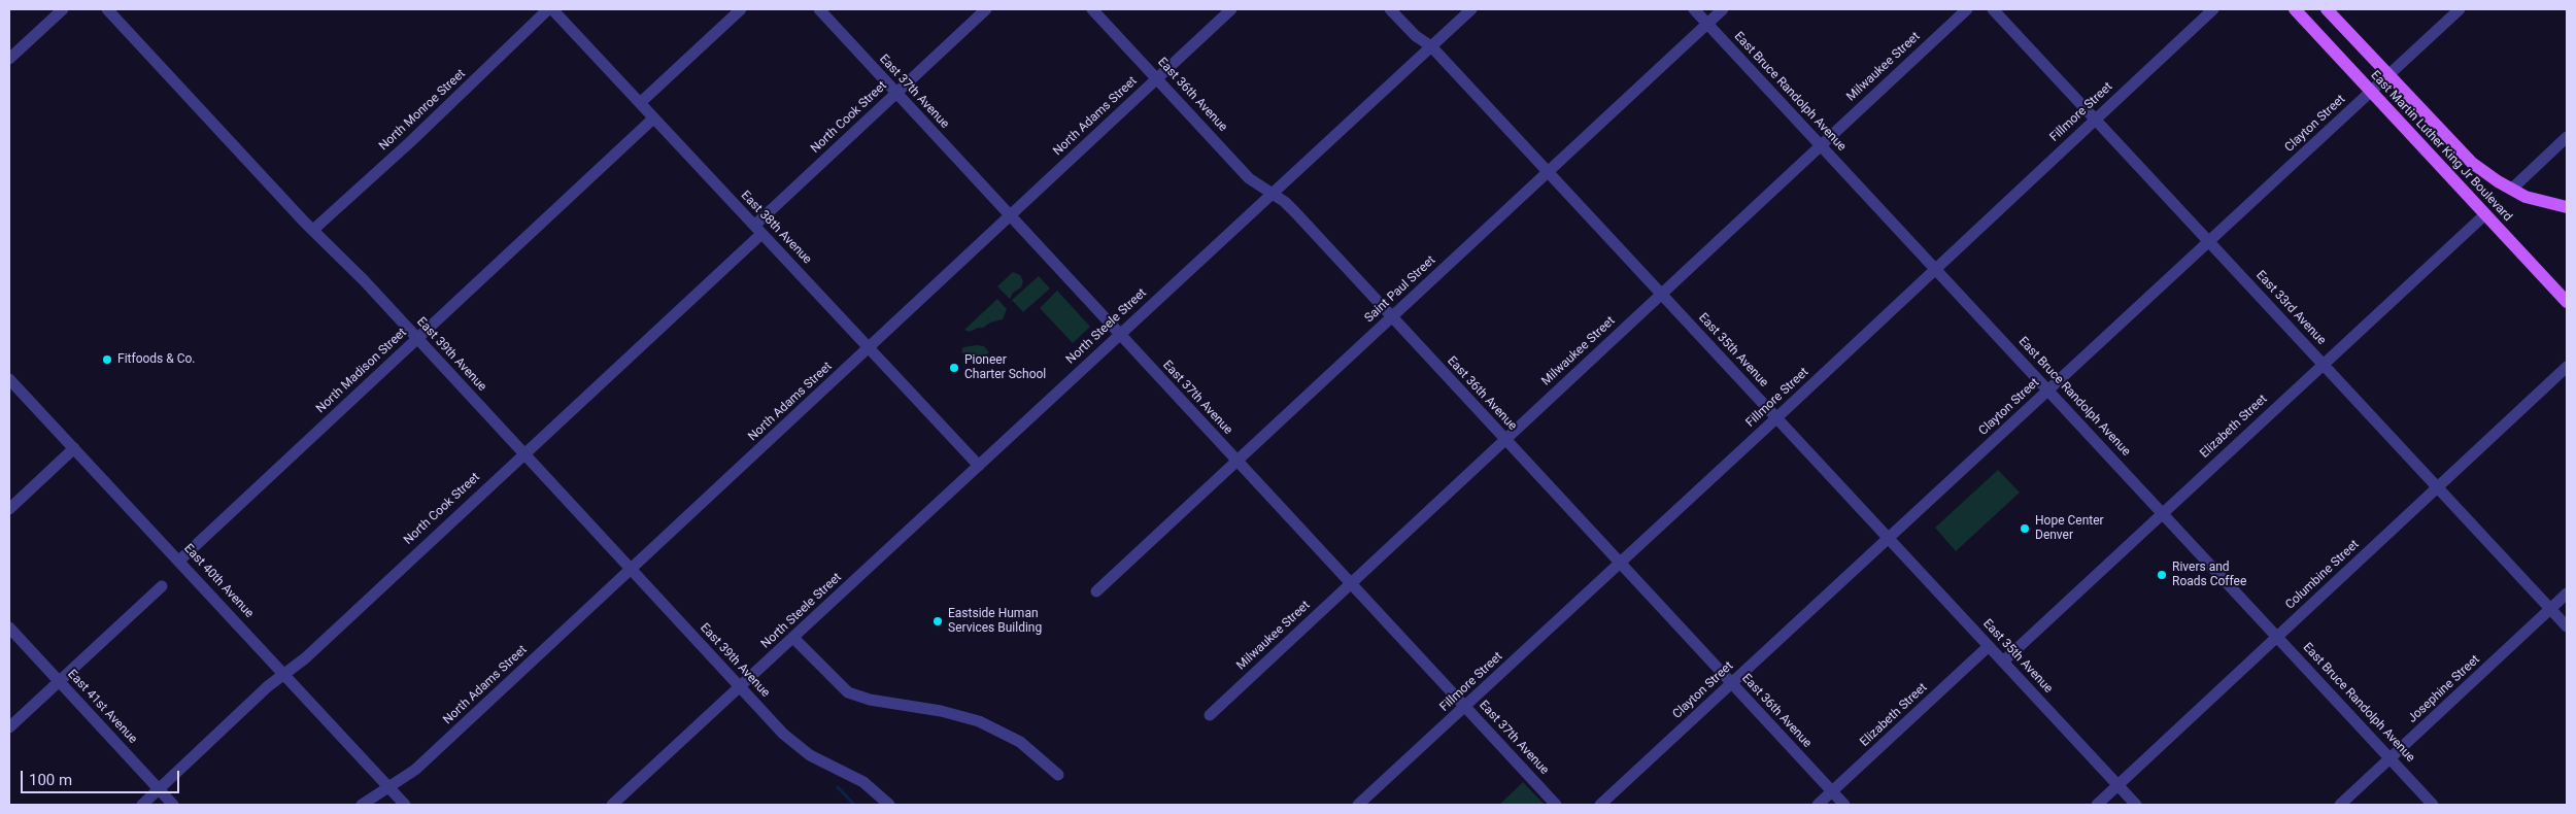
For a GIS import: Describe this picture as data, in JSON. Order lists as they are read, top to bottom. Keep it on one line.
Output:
{"streets":{"main road":["East Martin Luther King Jr Boulevard"],"street":["Milwaukee Street","East 37th Avenue","East Bruce Randolph Avenue","East 36th Avenue","North Monroe Street","Fillmore Street","North Adams Street","North Cook Street","Clayton Street","East 38th Avenue","Saint Paul Street","East 33rd Avenue","North Steele Street","East 35th Avenue","East 39th Avenue","North Madison Street","Elizabeth Street","Columbine Street","East 40th Avenue","Josephine Street","East 41st Avenue"]},"crossings":[["Milwaukee Street","East 37th Avenue"],["Milwaukee Street","East Bruce Randolph Avenue"],["Milwaukee Street","East 36th Avenue"],["Milwaukee Street","East 35th Avenue"],["East 37th Avenue","Fillmore Street"],["East 37th Avenue","North Adams Street"],["East 37th Avenue","North Cook Street"],["East 37th Avenue","Saint Paul Street"],["East 37th Avenue","North Steele Street"],["East Bruce Randolph Avenue","Fillmore Street"],["East Bruce Randolph Avenue","Clayton Street"],["East Bruce Randolph Avenue","Saint Paul Street"],["East Bruce Randolph Avenue","Elizabeth Street"],["East Bruce Randolph Avenue","Columbine Street"],["East Bruce Randolph Avenue","Josephine Street"],["East 36th Avenue","Fillmore Street"],["East 36th Avenue","North Adams Street"],["East 36th Avenue","Clayton Street"],["East 36th Avenue","Saint Paul Street"],["East 36th Avenue","North Steele Street"],["East 36th Avenue","Elizabeth Street"],["North Monroe Street","East 39th Avenue"],["Fillmore Street","East 33rd Avenue"],["Fillmore Street","East 35th Avenue"],["North Adams Street","East 38th Avenue"],["North Adams Street","East 39th Avenue"],["North Adams Street","East 40th Avenue"],["North Cook Street","East 38th Avenue"],["North Cook Street","East 39th Avenue"],["North Cook Street","East 40th Avenue"],["North Cook Street","East 41st Avenue"],["Clayton Street","East Martin Luther King Jr Boulevard"],["Clayton Street","East 33rd Avenue"],["Clayton Street","East 35th Avenue"],["East Martin Luther King Jr Boulevard","Elizabeth Street"],["East 38th Avenue","North Steele Street"],["East 38th Avenue","North Madison Street"],["Saint Paul Street","East 35th Avenue"],["East 33rd Avenue","Elizabeth Street"],["East 33rd Avenue","Columbine Street"],["East 33rd Avenue","Josephine Street"],["North Steele Street","East 35th Avenue"],["North Steele Street","East 39th Avenue"],["East 35th Avenue","Elizabeth Street"],["East 35th Avenue","Columbine Street"],["East 39th Avenue","North Madison Street"],["North Madison Street","East 40th Avenue"]],"places":["Fitfoods & Co.","Pioneer Charter School","Hope Center Denver","Rivers and Roads Coffee","Eastside Human Services Building"],"scale_bar":"100 m"}
